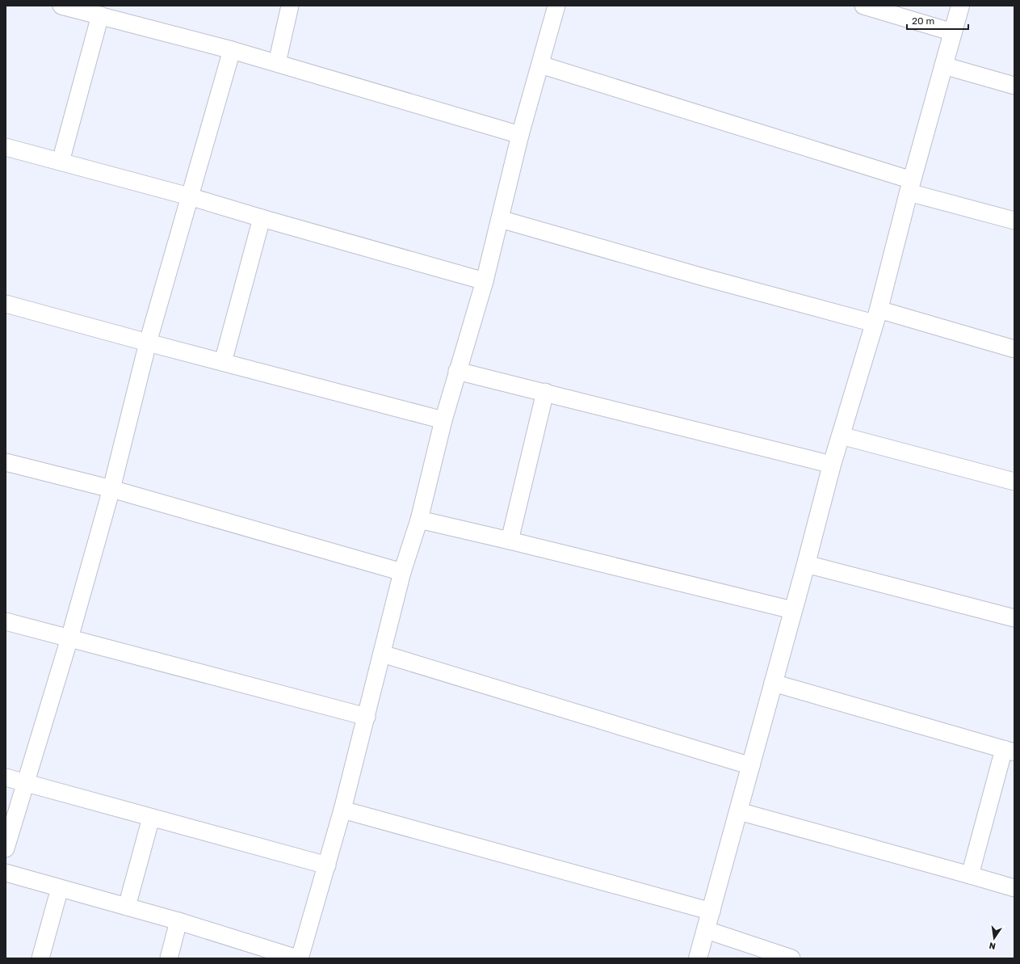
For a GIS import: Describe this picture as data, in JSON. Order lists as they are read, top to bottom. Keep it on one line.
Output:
{"scale_bar":"20 m","north":"bottom"}
